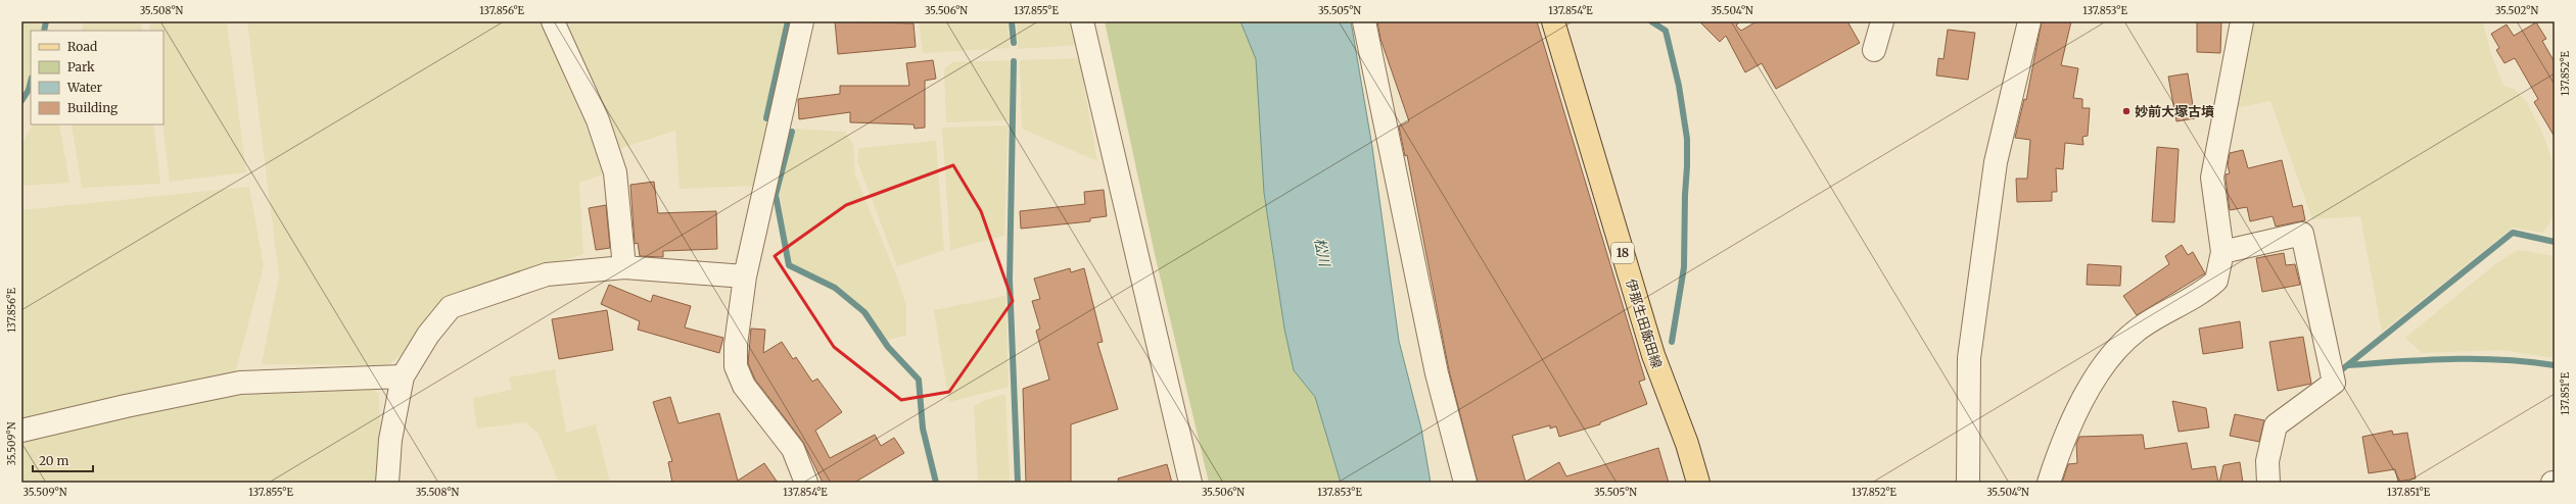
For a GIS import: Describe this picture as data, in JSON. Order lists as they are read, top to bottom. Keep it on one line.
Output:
{"streets":{"main road":["18","伊那生田飯田線"]},"water":["松川"],"places":["妙前大塚古墳"],"legend":["Road","Park","Water","Building"],"scale_bar":"20 m","coordinates":["35.508°N","137.856°E","35.506°N","137.855°E","35.505°N","137.854°E","35.504°N","137.853°E","35.502°N","137.852°E","137.851°E","35.509°N"]}
